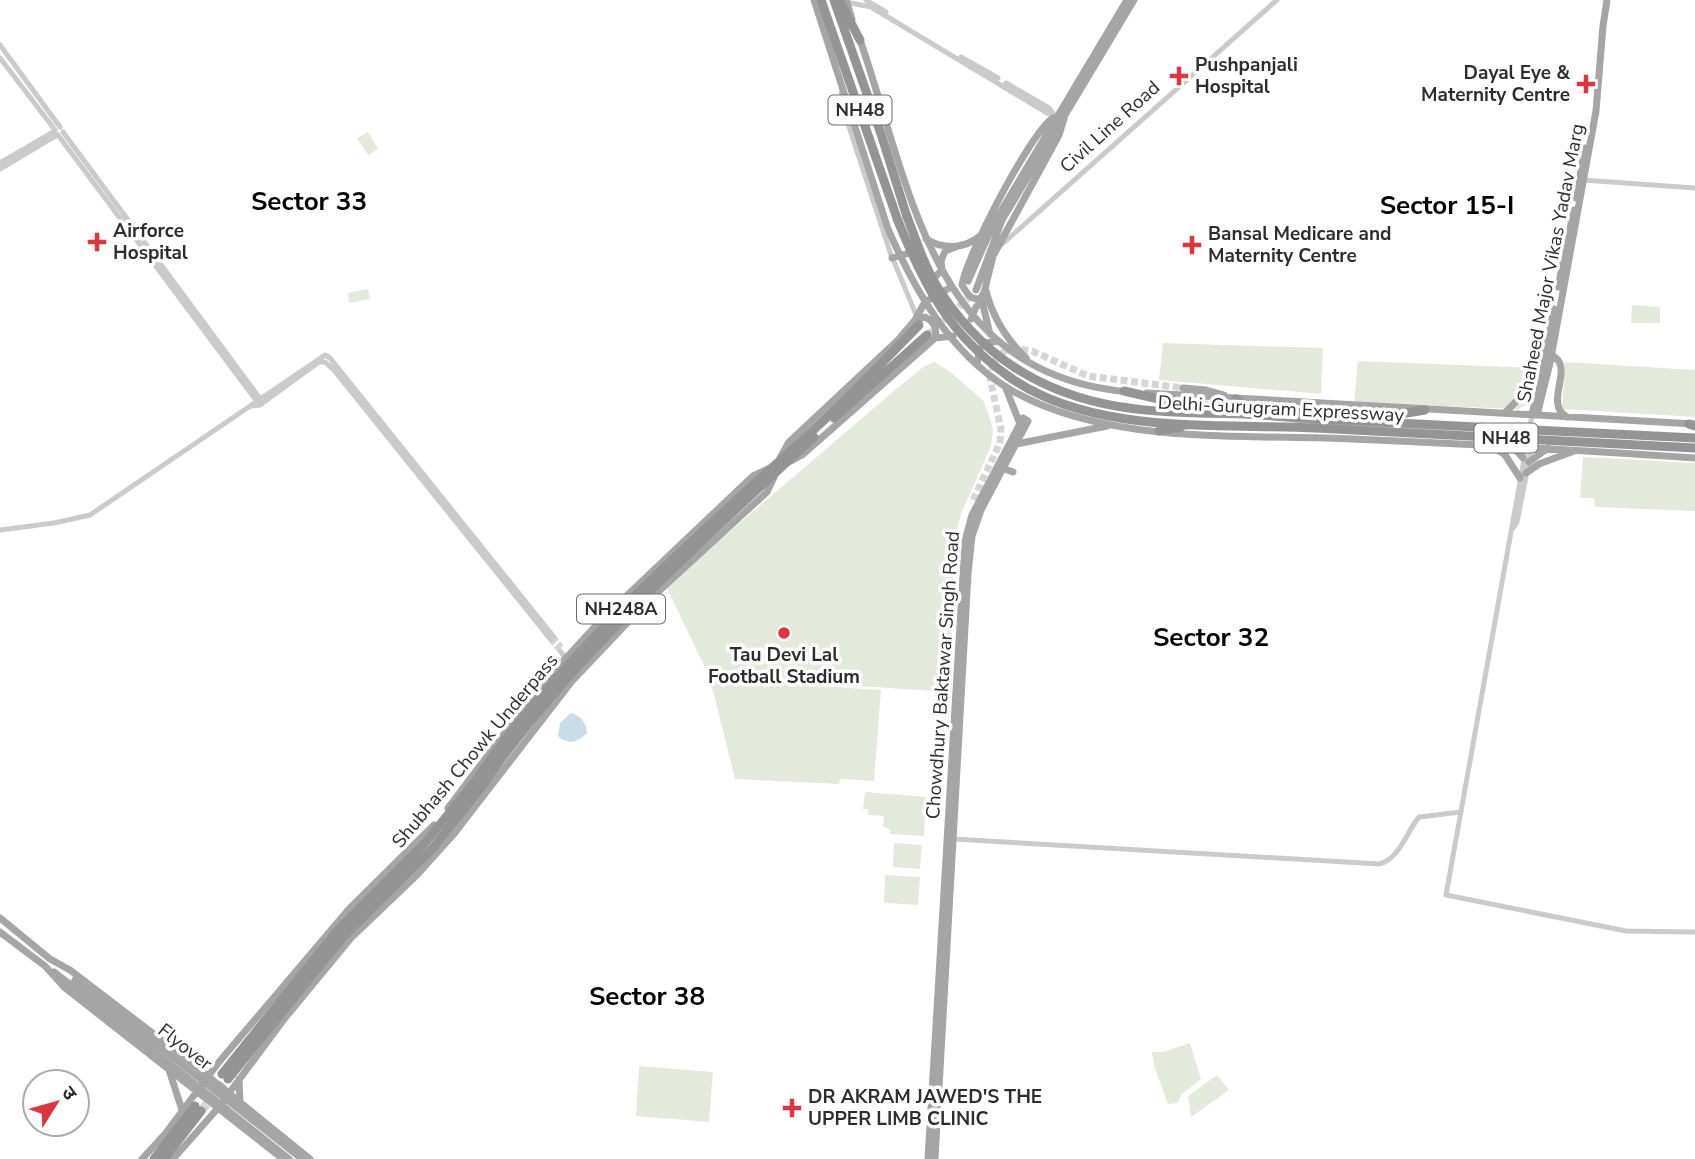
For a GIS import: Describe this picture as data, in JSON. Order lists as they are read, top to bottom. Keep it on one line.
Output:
{"streets":{"highway":["NH48","Delhi-Gurugram Expressway","NH248A","Shubhash Chowk Underpass"],"main road":["Shaheed Major Vikas Yadav Marg","Chowdhury Baktawar Singh Road","Flyover"],"street":["Civil Line Road"]},"crossings":[["NH248A","Shubhash Chowk Underpass"]],"districts":["Sector 33","Sector 15-I","Sector 32","Sector 38"],"places":{"health":["Pushpanjali Hospital","Dayal Eye & Maternity Centre","Airforce Hospital","Bansal Medicare and Maternity Centre","DR AKRAM JAWED'S THE UPPER LIMB CLINIC"],"other":["Tau Devi Lal Football Stadium"]},"north":"top right"}
